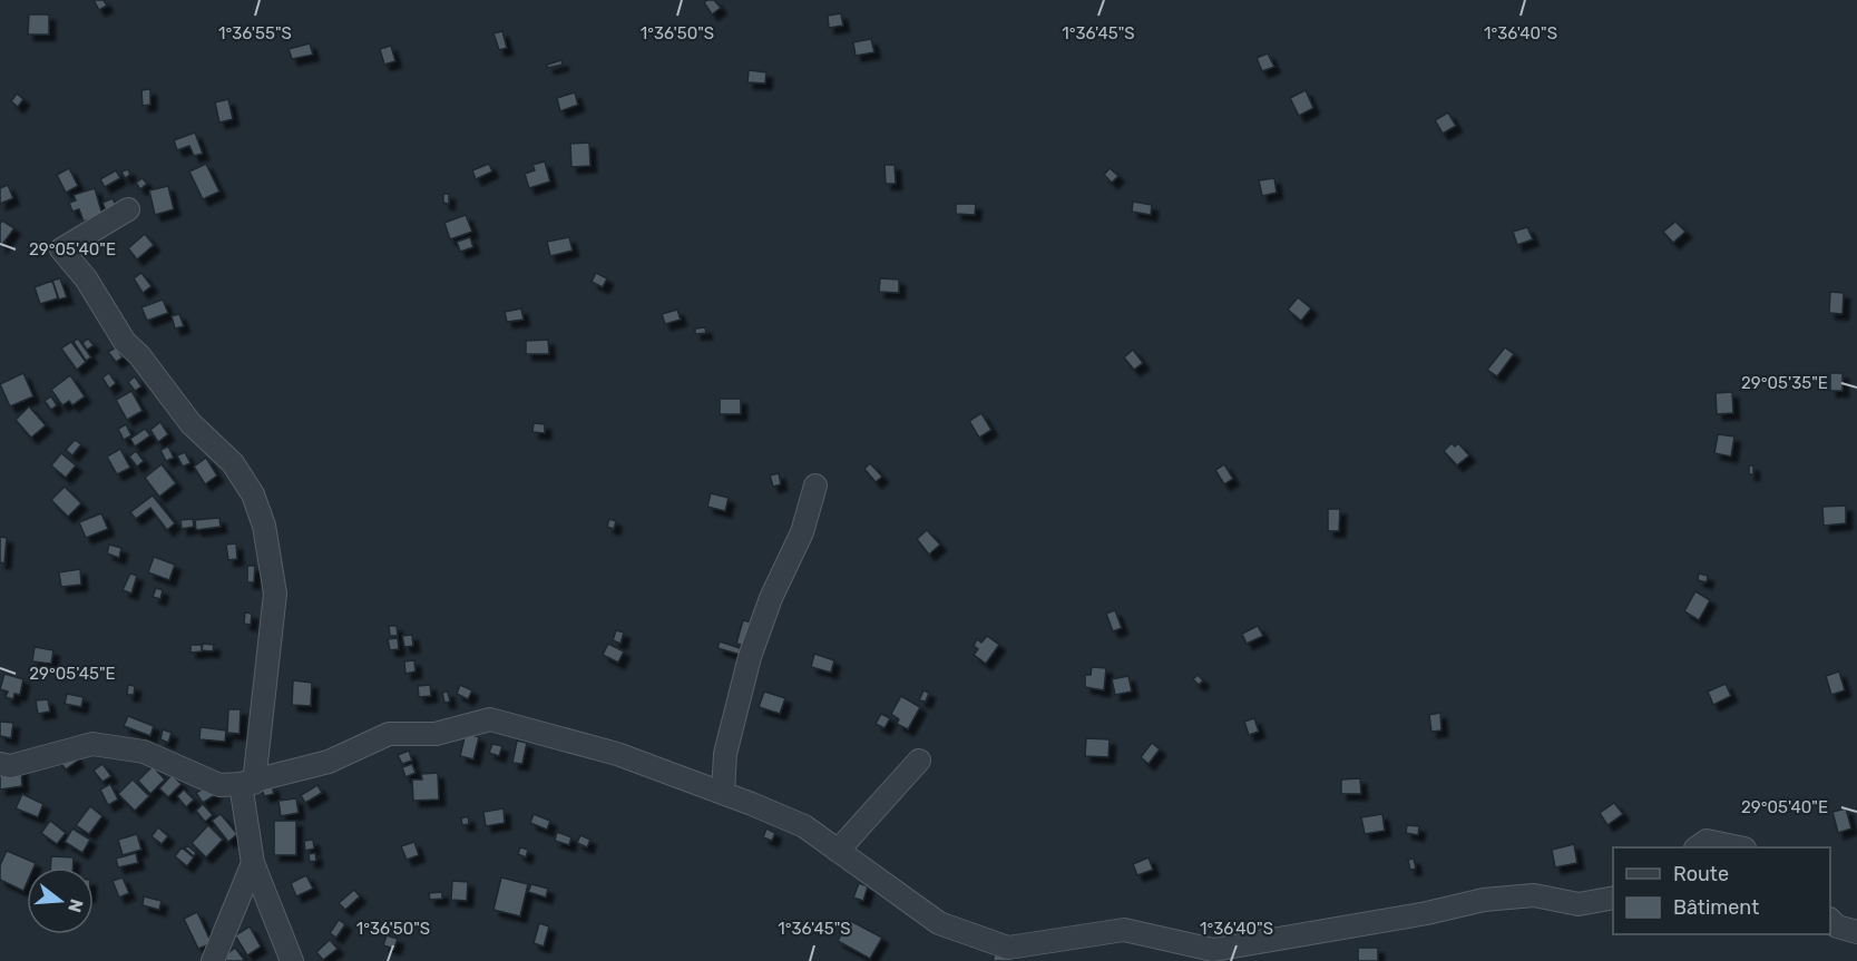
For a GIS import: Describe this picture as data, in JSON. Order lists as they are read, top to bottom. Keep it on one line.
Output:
{"legend":["Route","Bâtiment"],"north":"right","coordinates":["1°36'55\"S","1°36'50\"S","1°36'45\"S","1°36'40\"S","29°05'40\"E","29°05'35\"E","29°05'45\"E"]}
